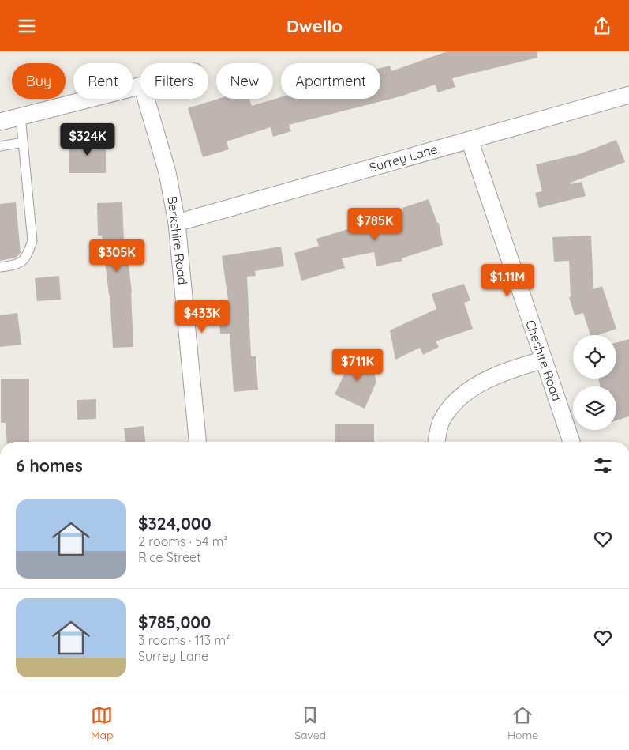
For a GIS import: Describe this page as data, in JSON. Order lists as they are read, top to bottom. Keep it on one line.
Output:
{"streets":{"street":["Surrey Lane","Berkshire Road","Cheshire Road"]},"crossings":[["Surrey Lane","Berkshire Road"],["Surrey Lane","Cheshire Road"]],"page":{"header":"Dwello","chip":["Buy","Rent","Filters","New","Apartment"],"price":["$324K","$785K","$305K","$1.11M","$433K","$711K"],"heading":"6 homes","list":[{"name":"$324,000","note":"2 rooms · 54 m² · Rice Street"},{"name":"$785,000","note":"3 rooms · 113 m² · Surrey Lane"}],"tabs":["Map","Saved","Home"]}}
